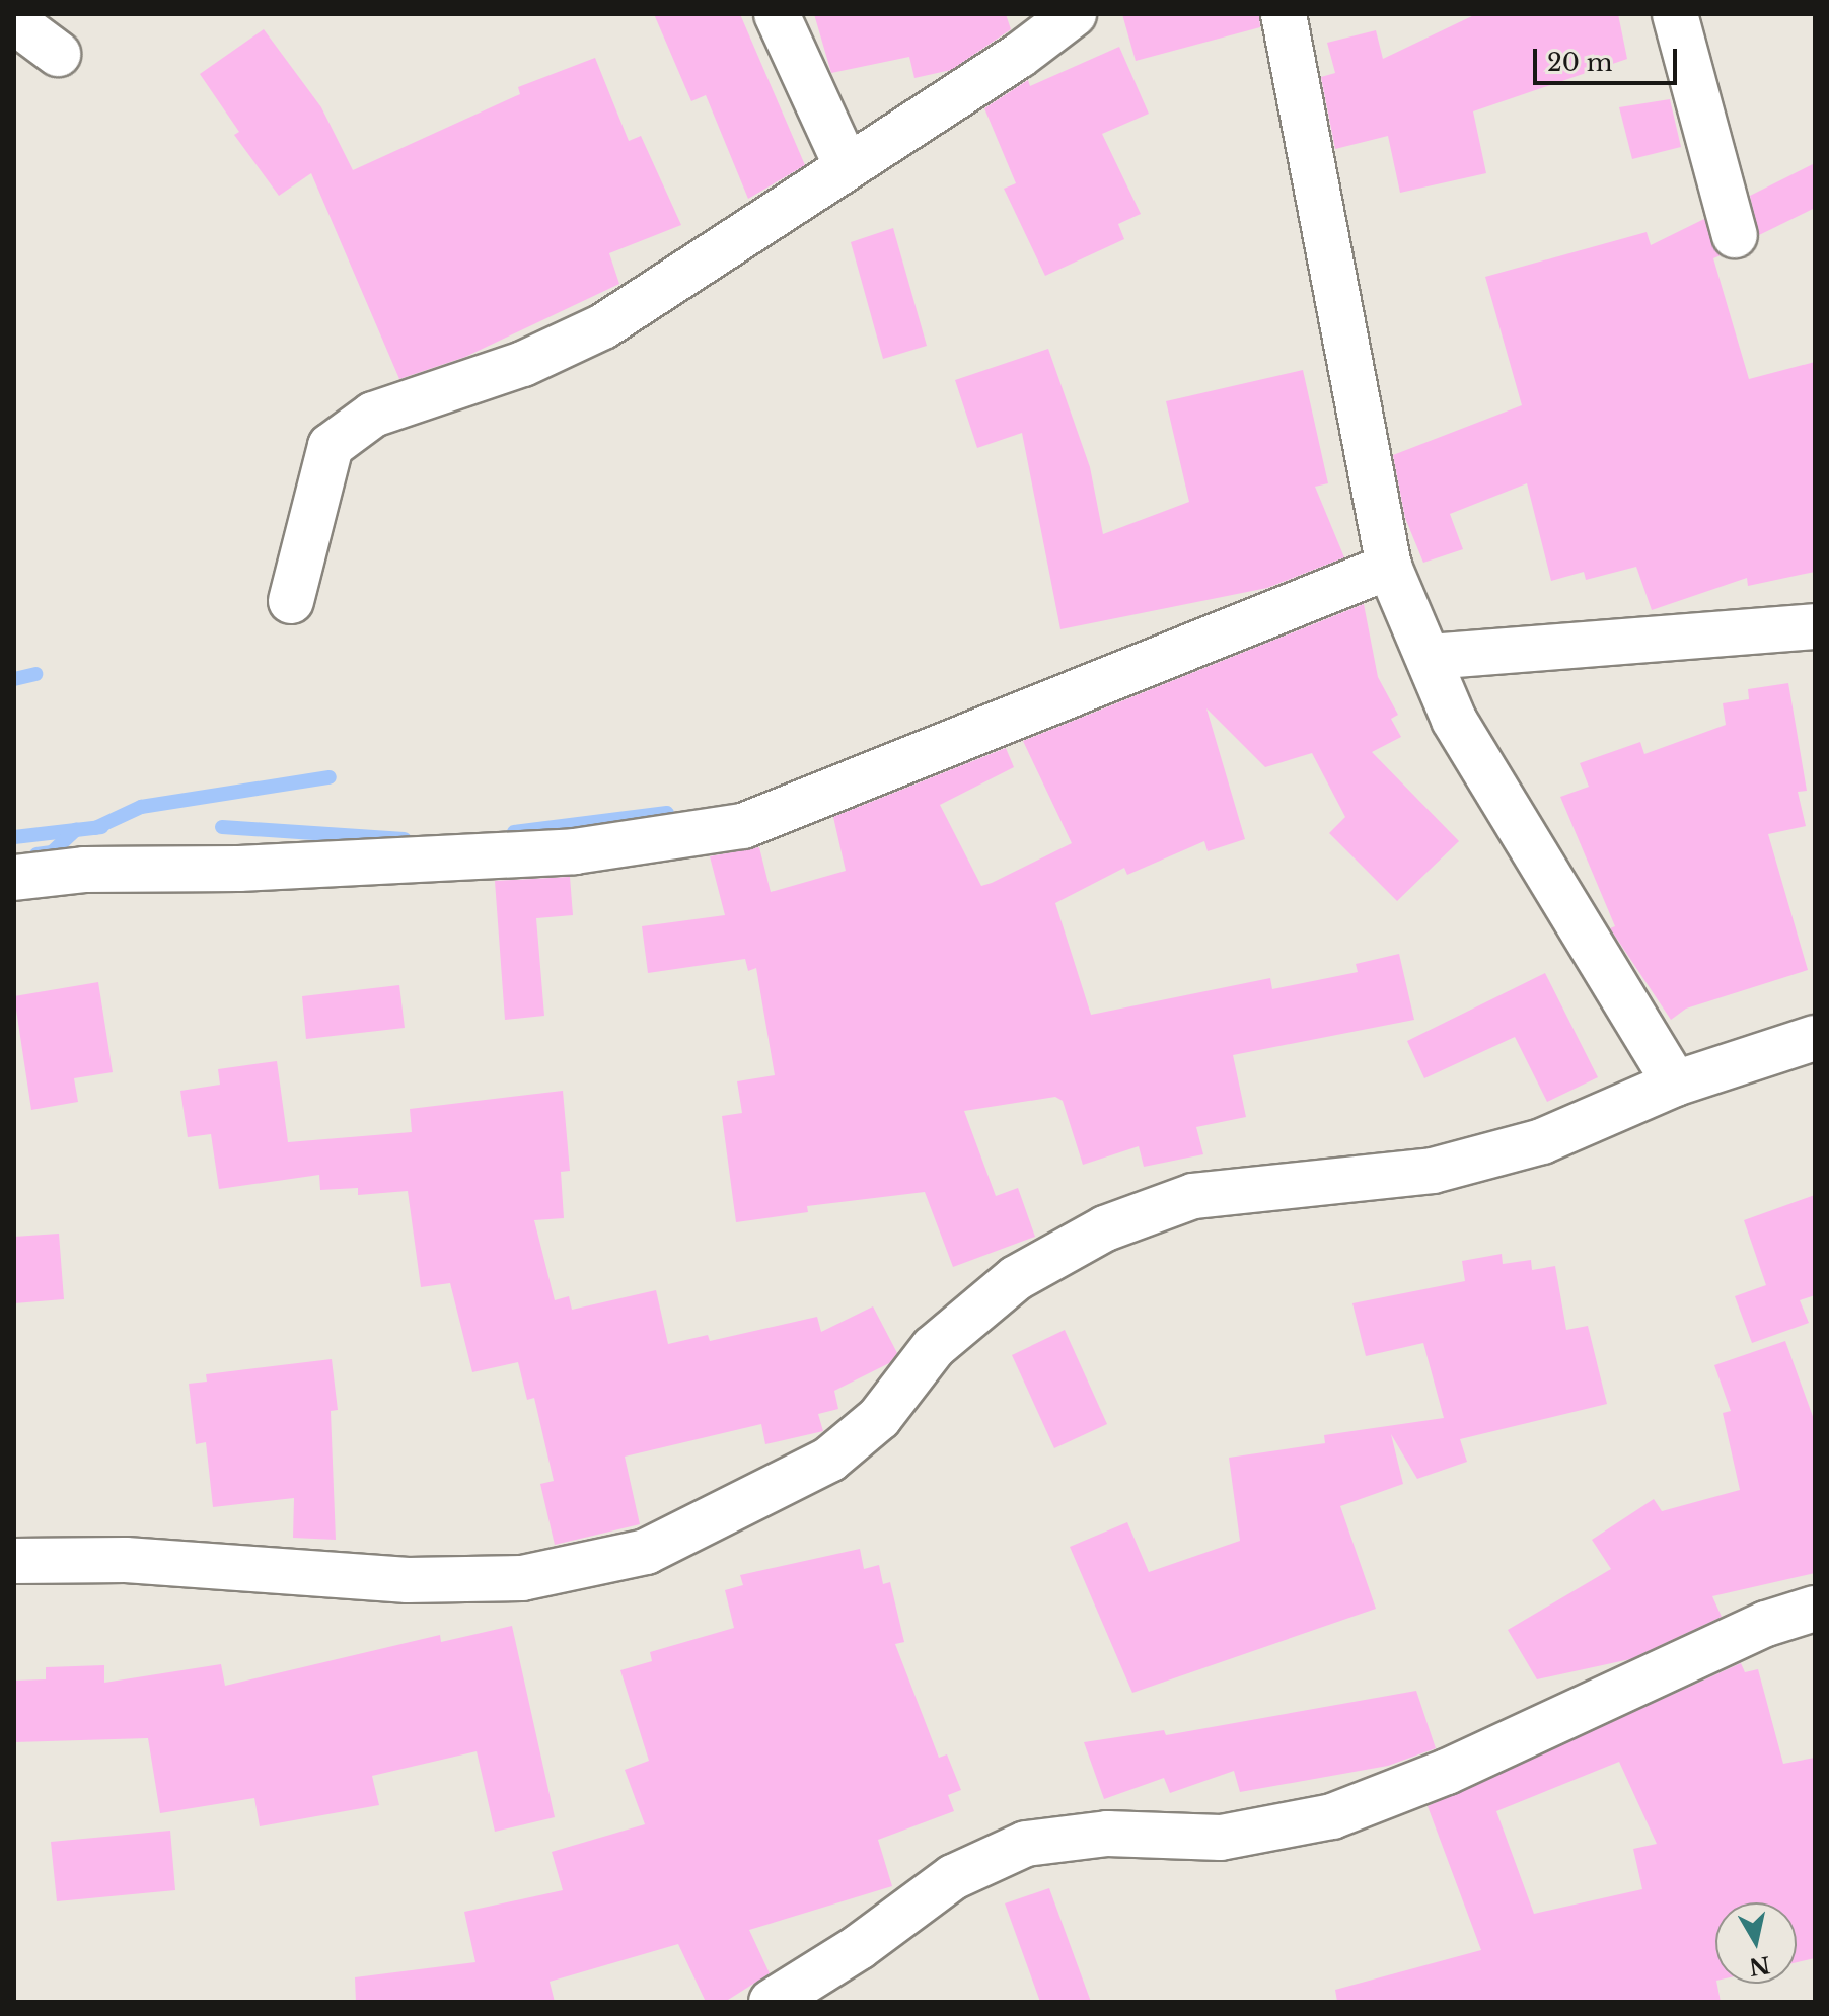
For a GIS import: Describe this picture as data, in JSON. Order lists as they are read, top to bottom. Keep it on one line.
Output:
{"scale_bar":"20 m","north":"bottom"}
